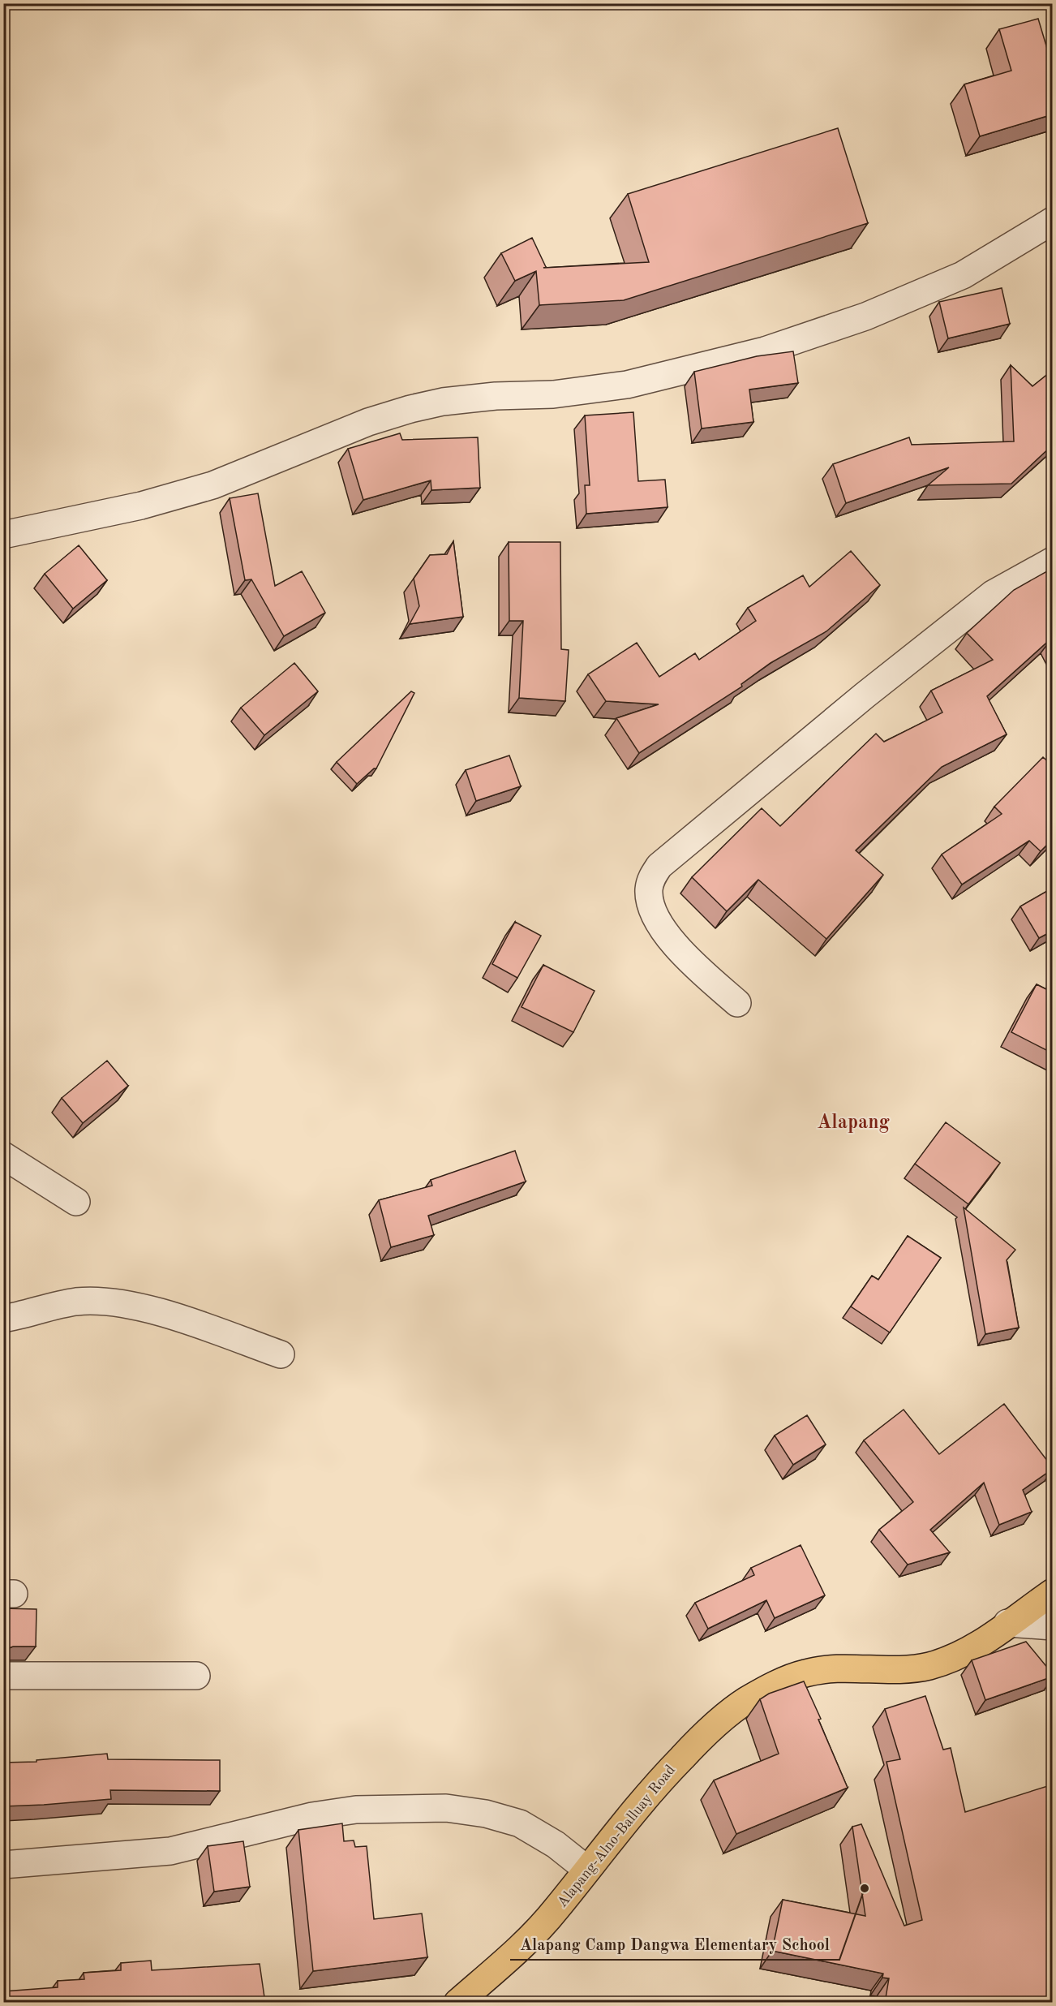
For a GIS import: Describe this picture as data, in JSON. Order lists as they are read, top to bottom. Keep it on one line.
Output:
{"streets":{"main road":["Alapang-Alno-Balluay Road"]},"districts":["Alapang"],"places":["Alapang Camp Dangwa Elementary School"]}
